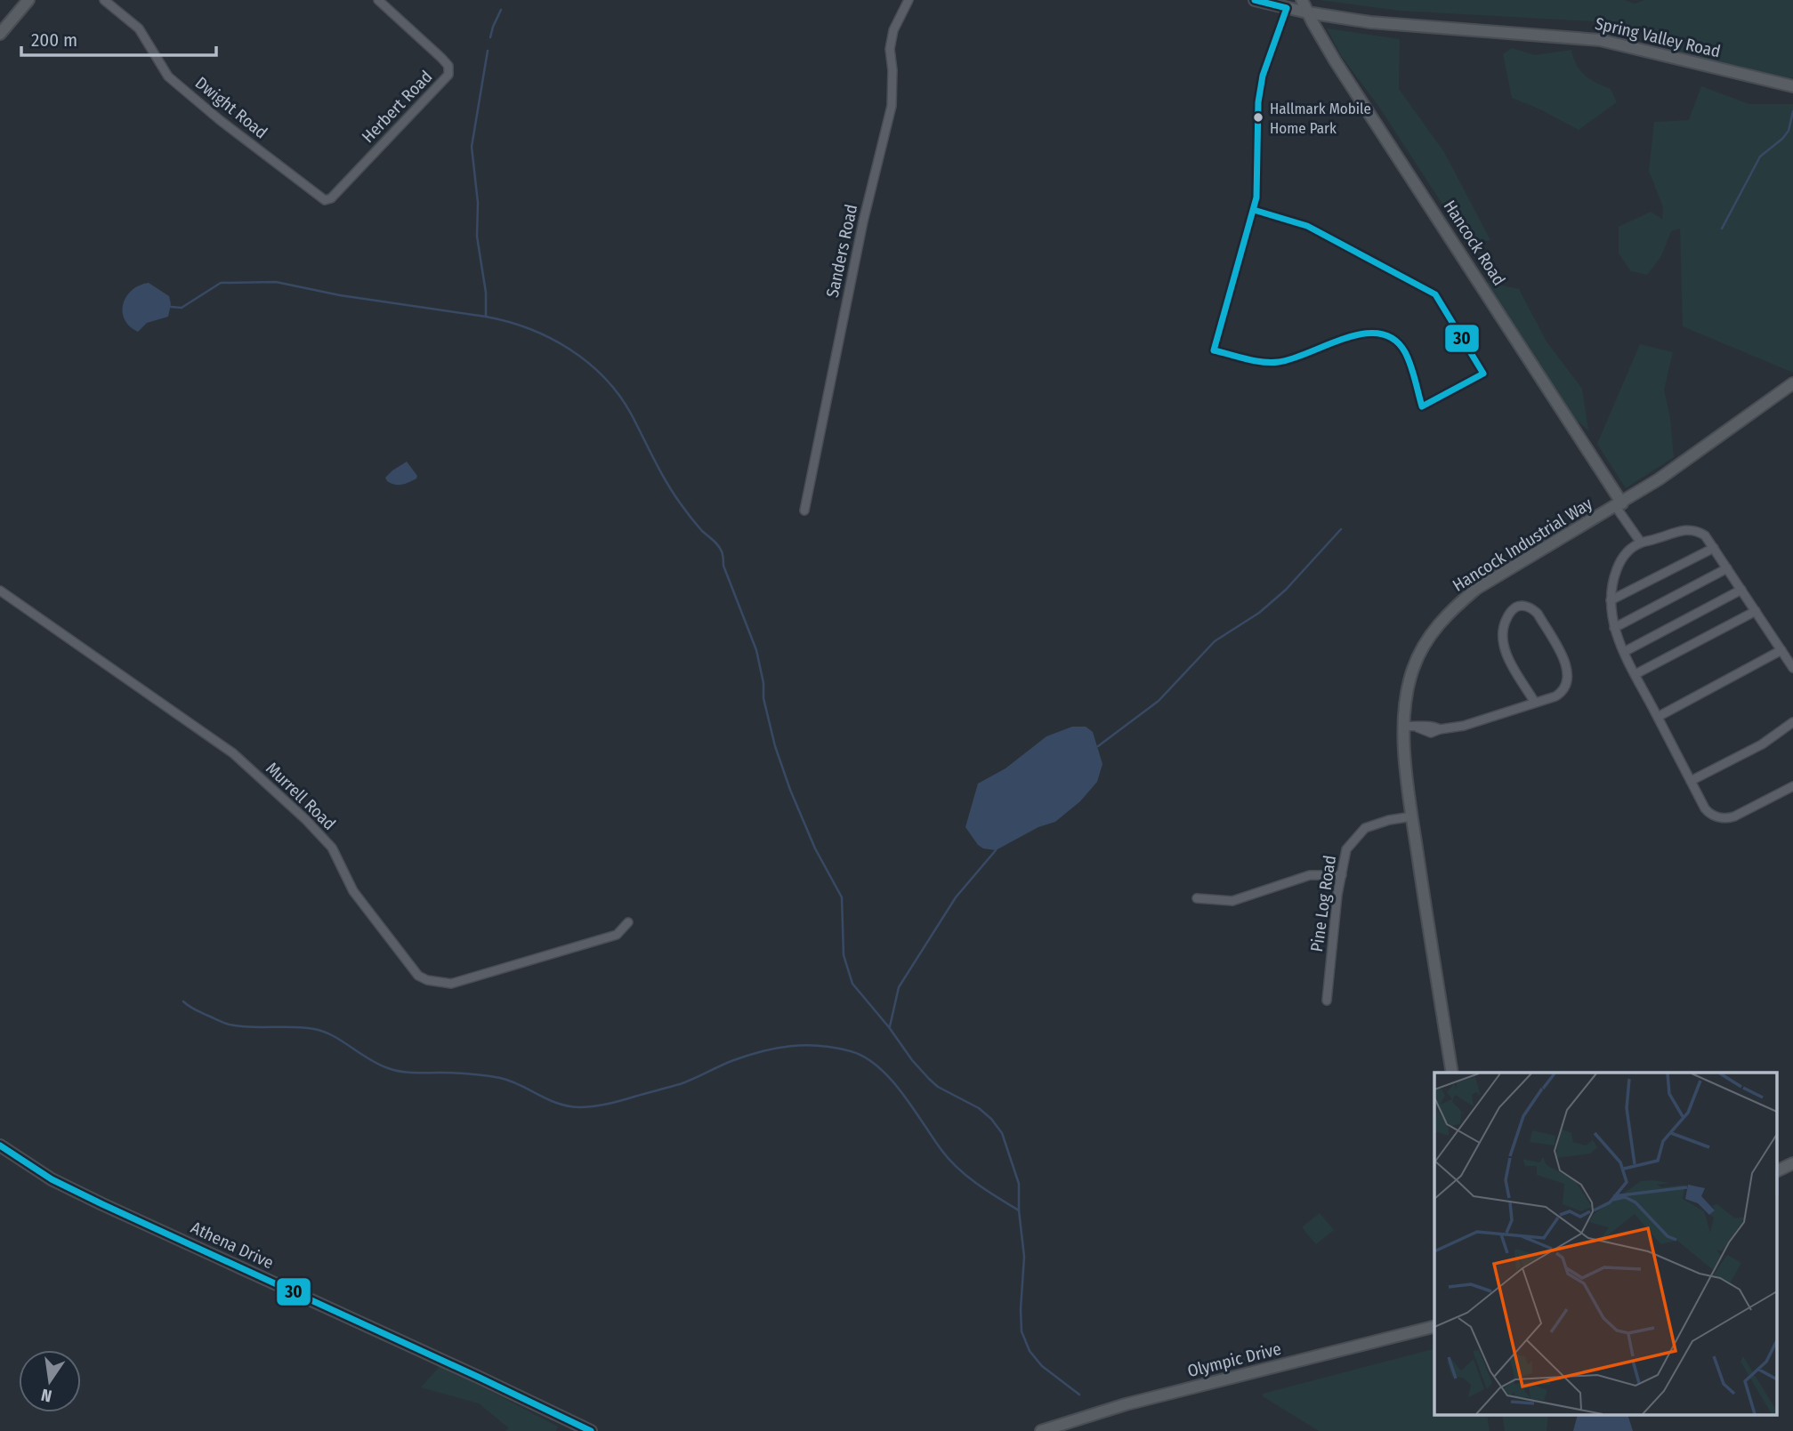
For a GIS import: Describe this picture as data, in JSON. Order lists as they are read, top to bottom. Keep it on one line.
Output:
{"streets":{"street":["Spring Valley Road","Herbert Road","Dwight Road","Hancock Road","Sanders Road","Hancock Industrial Way","Murrell Road","Pine Log Road","Athena Drive","Olympic Drive"]},"crossings":[["Spring Valley Road","Hancock Road"],["Herbert Road","Dwight Road"],["Hancock Road","Hancock Industrial Way"],["Hancock Industrial Way","Pine Log Road"]],"places":["Hallmark Mobile Home Park"],"lines":["transit line 30"],"scale_bar":"200 m","north":"bottom"}
